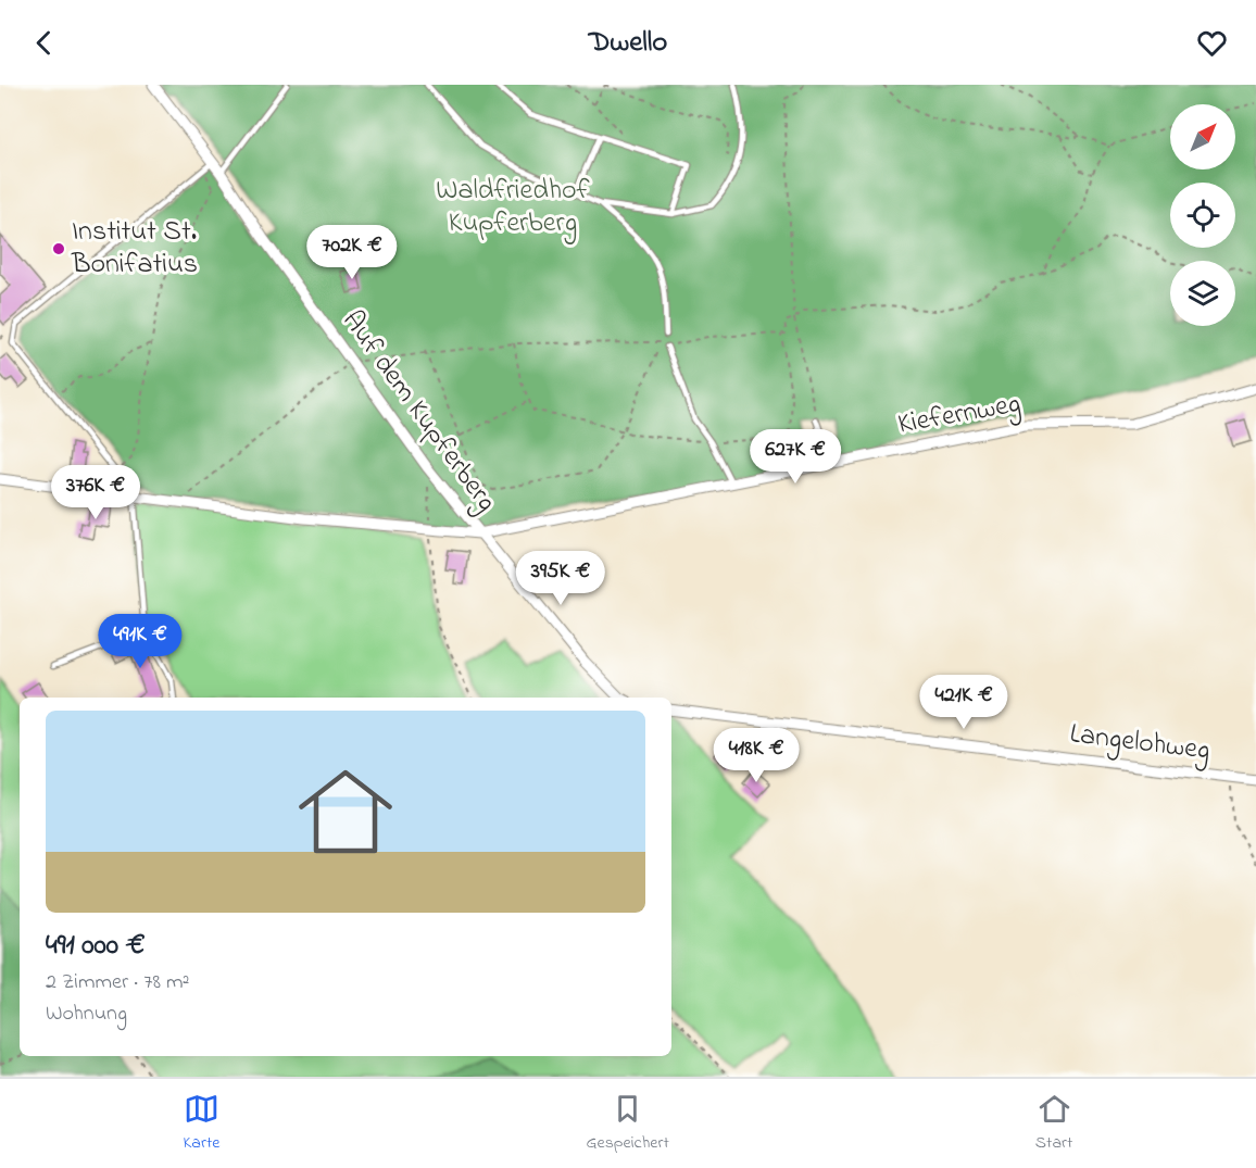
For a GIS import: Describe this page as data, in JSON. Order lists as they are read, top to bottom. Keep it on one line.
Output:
{"streets":{"street":["Auf dem Kupferberg","Kiefernweg","Langelohweg"]},"crossings":[["Auf dem Kupferberg","Kiefernweg"]],"parks":["Waldfriedhof Kupferberg"],"places":["Institut St. Bonifatius"],"north":"top right","page":{"header":"Dwello","price":["702K €","627K €","376K €","395K €","491K €","421K €","418K €"],"list":[{"name":"491 000 €","note":"2 Zimmer · 78 m² · Wohnung"}],"tabs":["Karte","Gespeichert","Start"]}}
